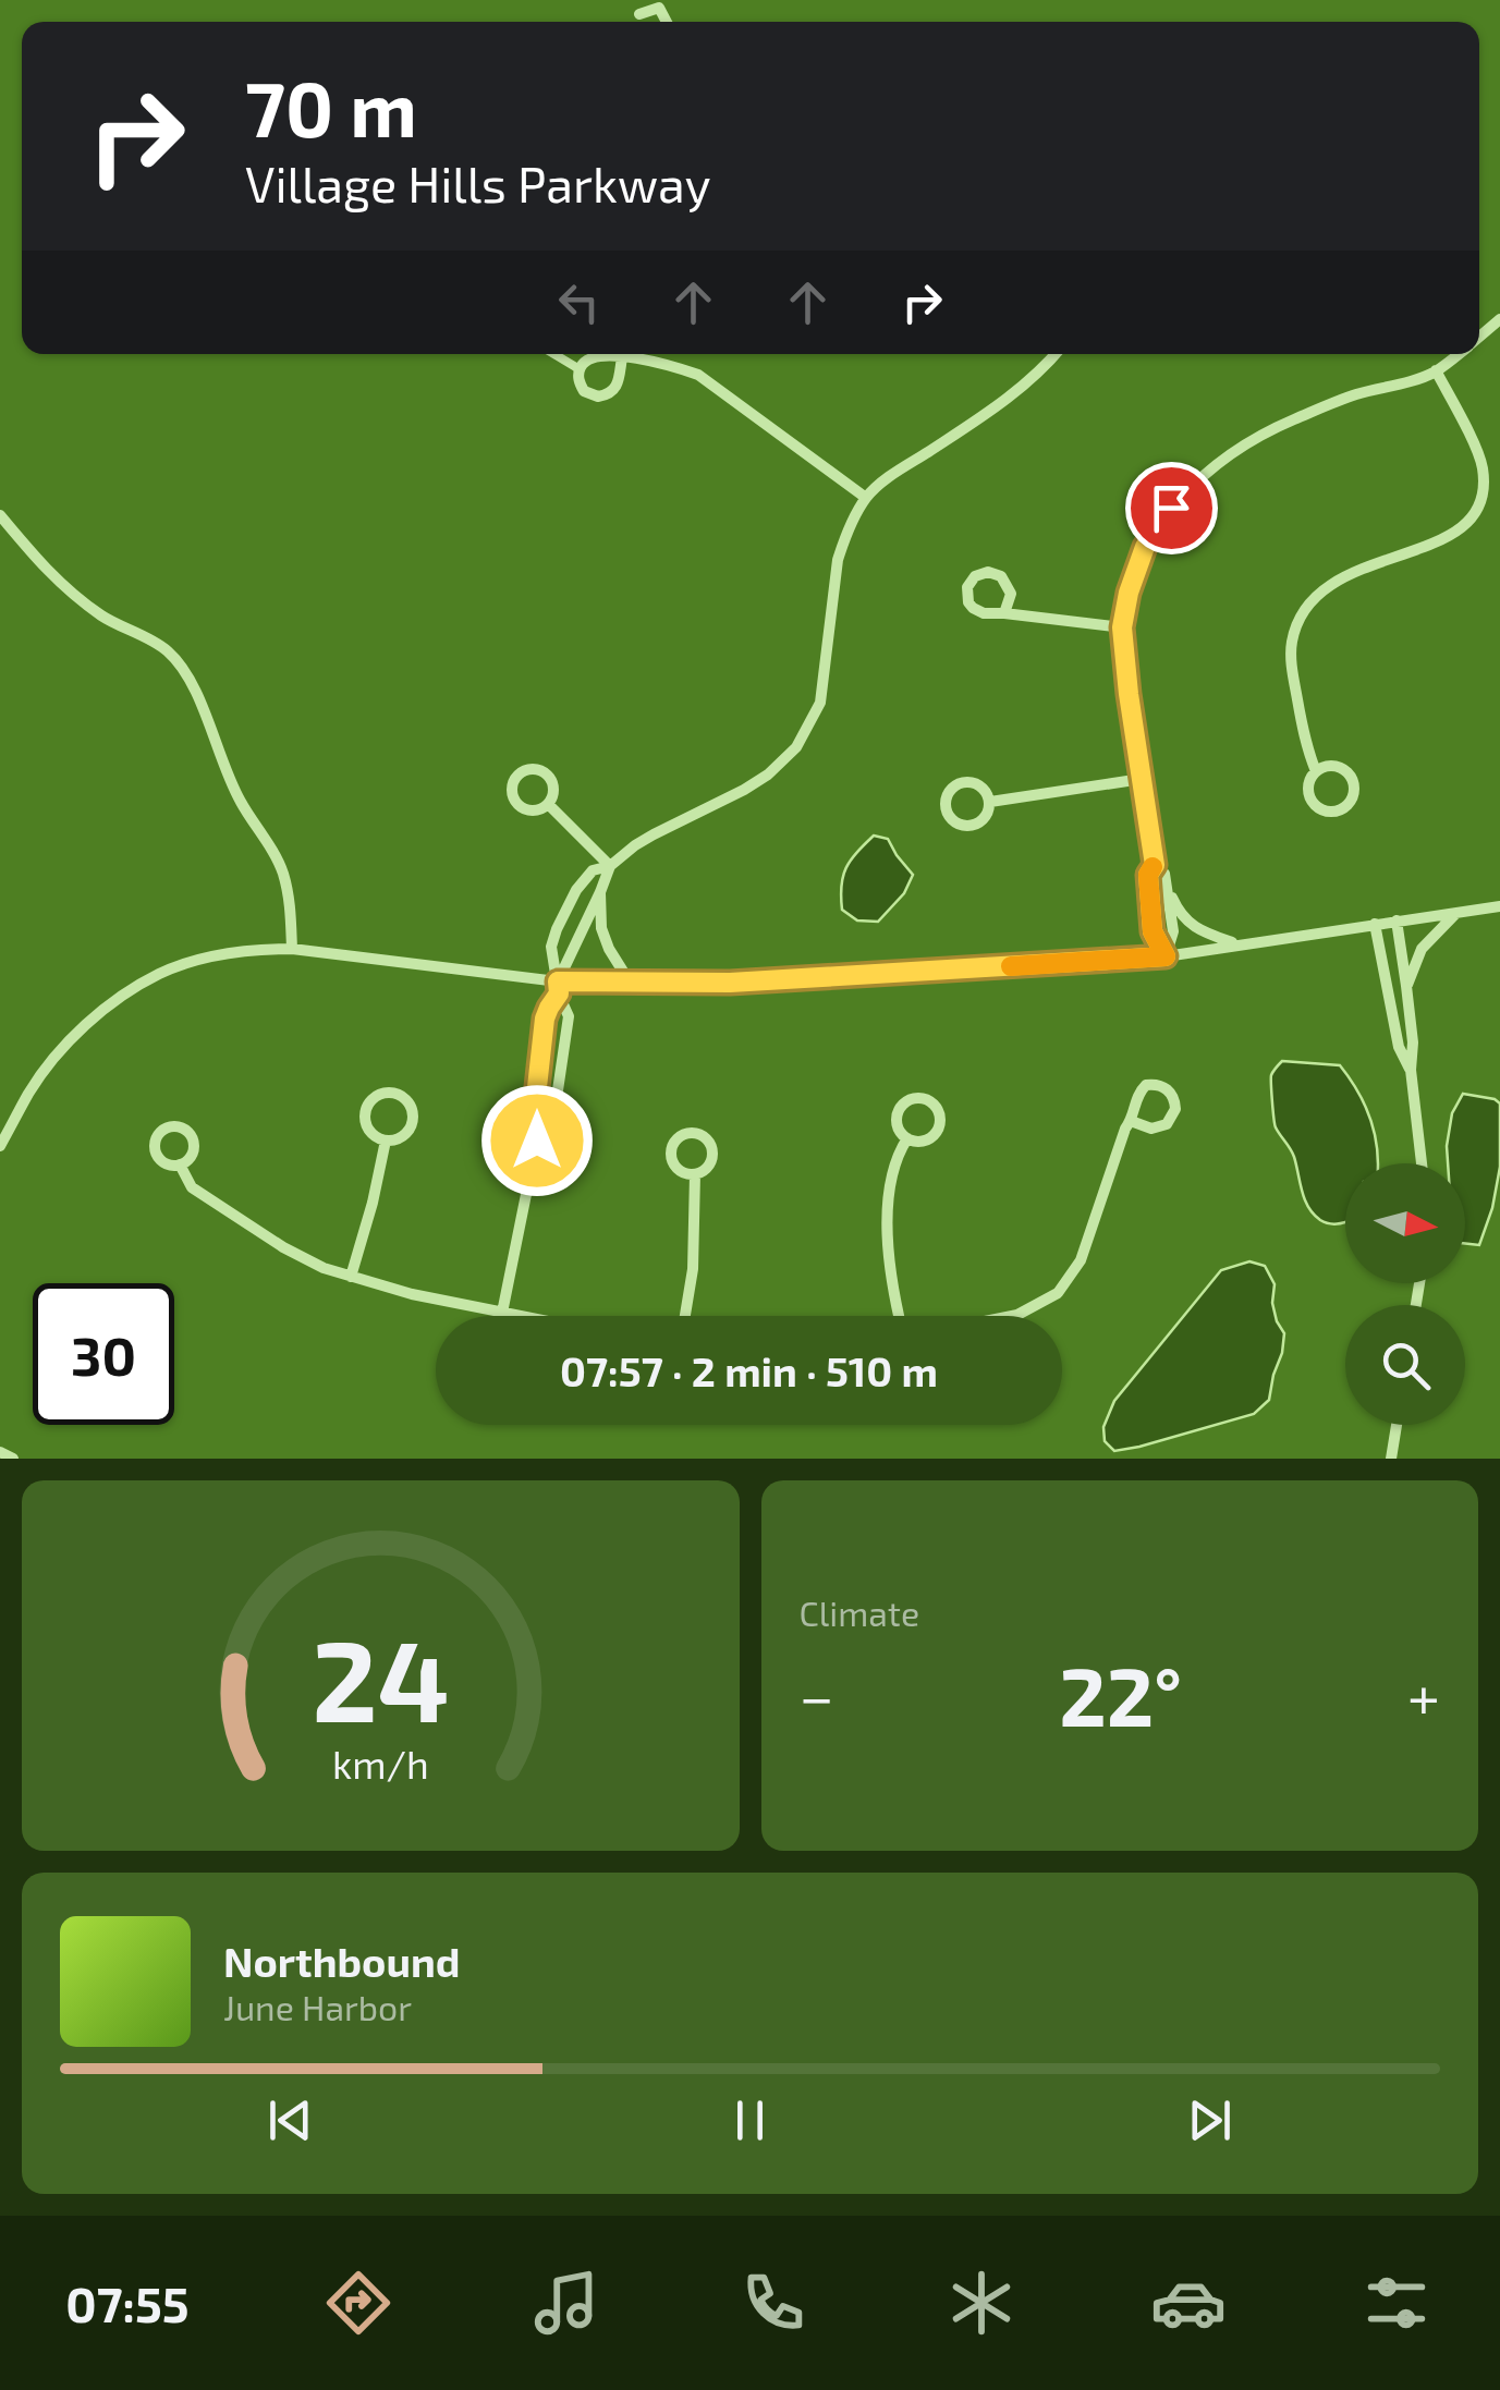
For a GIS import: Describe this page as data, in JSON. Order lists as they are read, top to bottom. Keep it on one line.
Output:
{"north":"right","page":{"turn":["70 m","Village Hills Parkway"],"limit":"30","trip":"07:57 · 2 min · 510 m","tile":"Climate","heat":["−","22°","+"],"song":["Northbound","June Harbor"],"tabs":"07:55","gauge":["24","km/h"]}}
